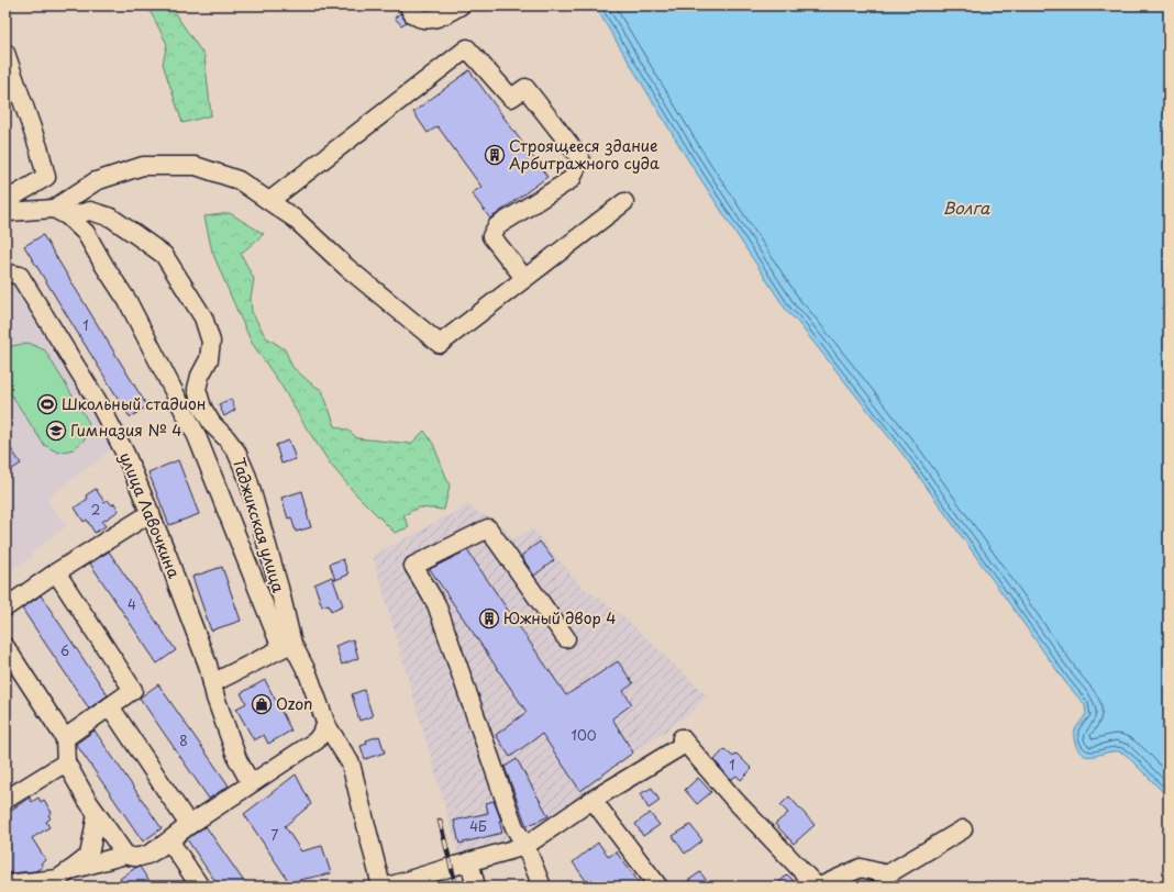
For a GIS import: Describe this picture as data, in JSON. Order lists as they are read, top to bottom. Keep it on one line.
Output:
{"streets":{"street":["улица Лавочкина","Таджикская улица"]},"water":["Волга"],"places":{"building":["Строящееся здание Арбитражного суда","Южный двор 4"],"sports":["Школьный стадион"],"school or university":["Гимназия № 4"],"shop":["Ozon"]},"house_numbers":["1","2","4","6","100","8","1","4Б","7"]}
